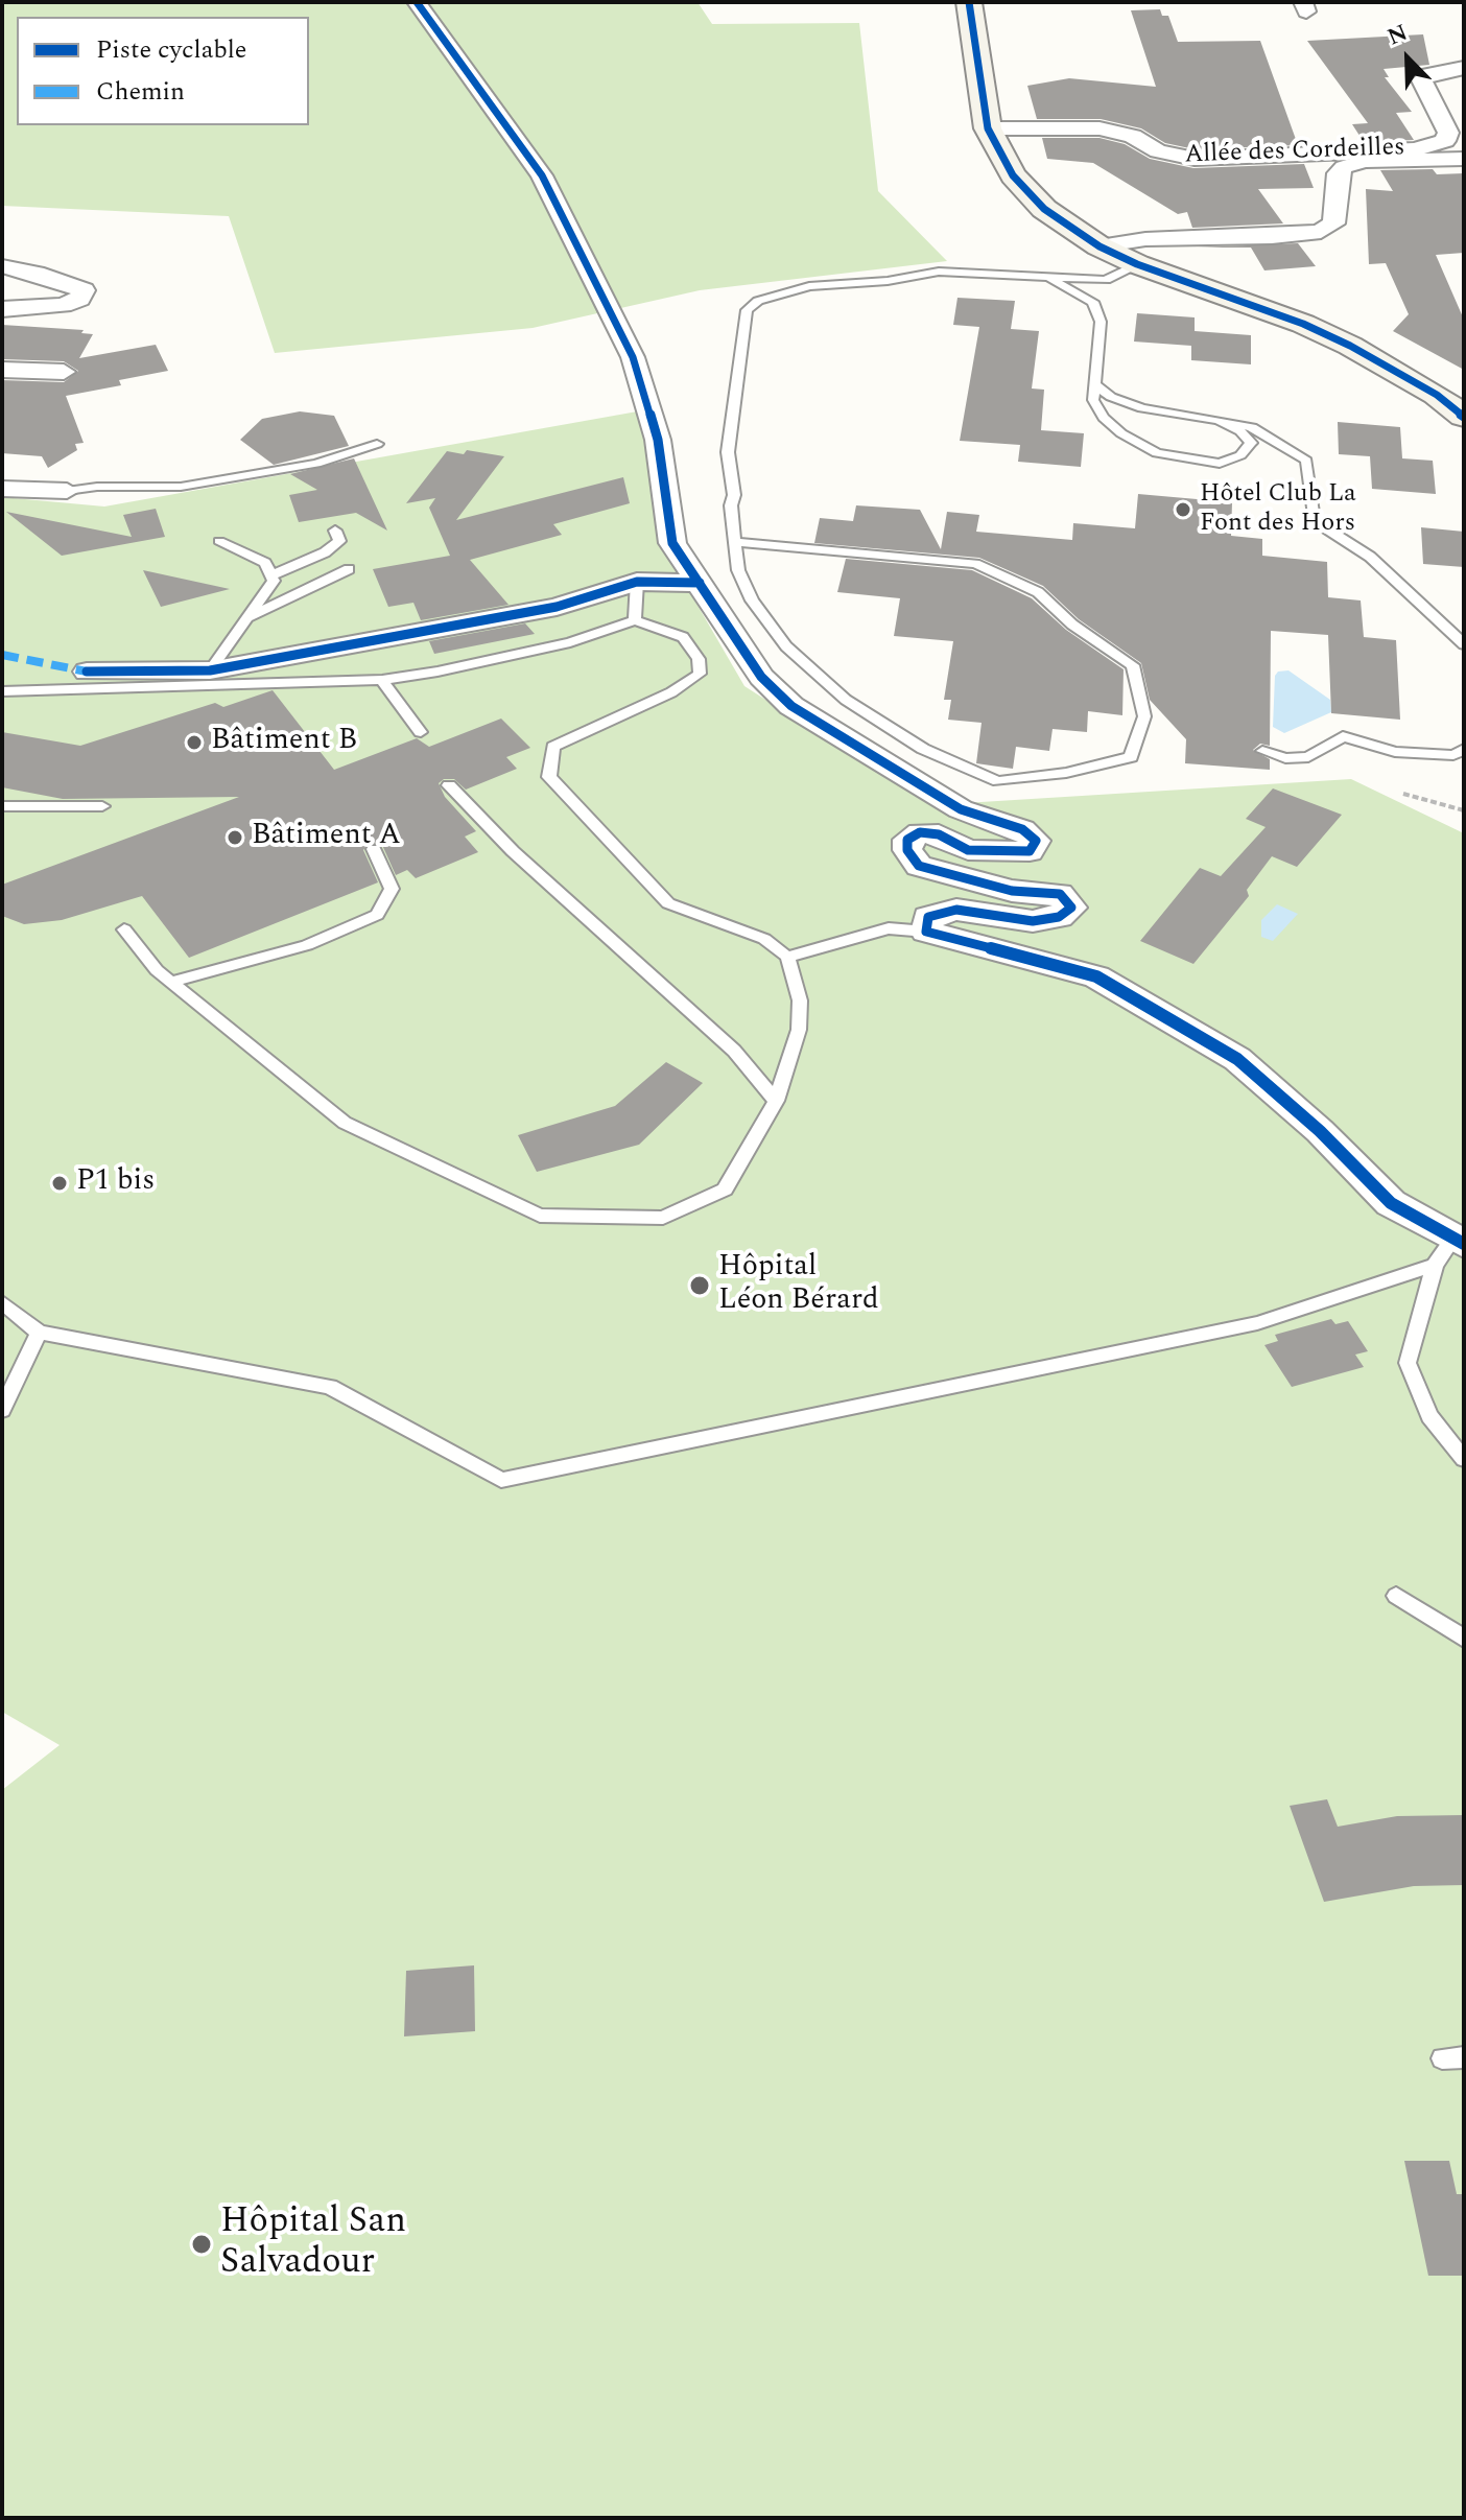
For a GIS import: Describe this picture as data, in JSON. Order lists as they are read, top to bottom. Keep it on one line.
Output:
{"streets":{"street":["Allée des Cordeilles"]},"places":["Hôtel Club La Font des Hors","Bâtiment B","Bâtiment A","P1 bis","Hôpital Léon Bérard","Hôpital San Salvadour"],"legend":["Piste cyclable","Chemin"],"north":"top left"}
